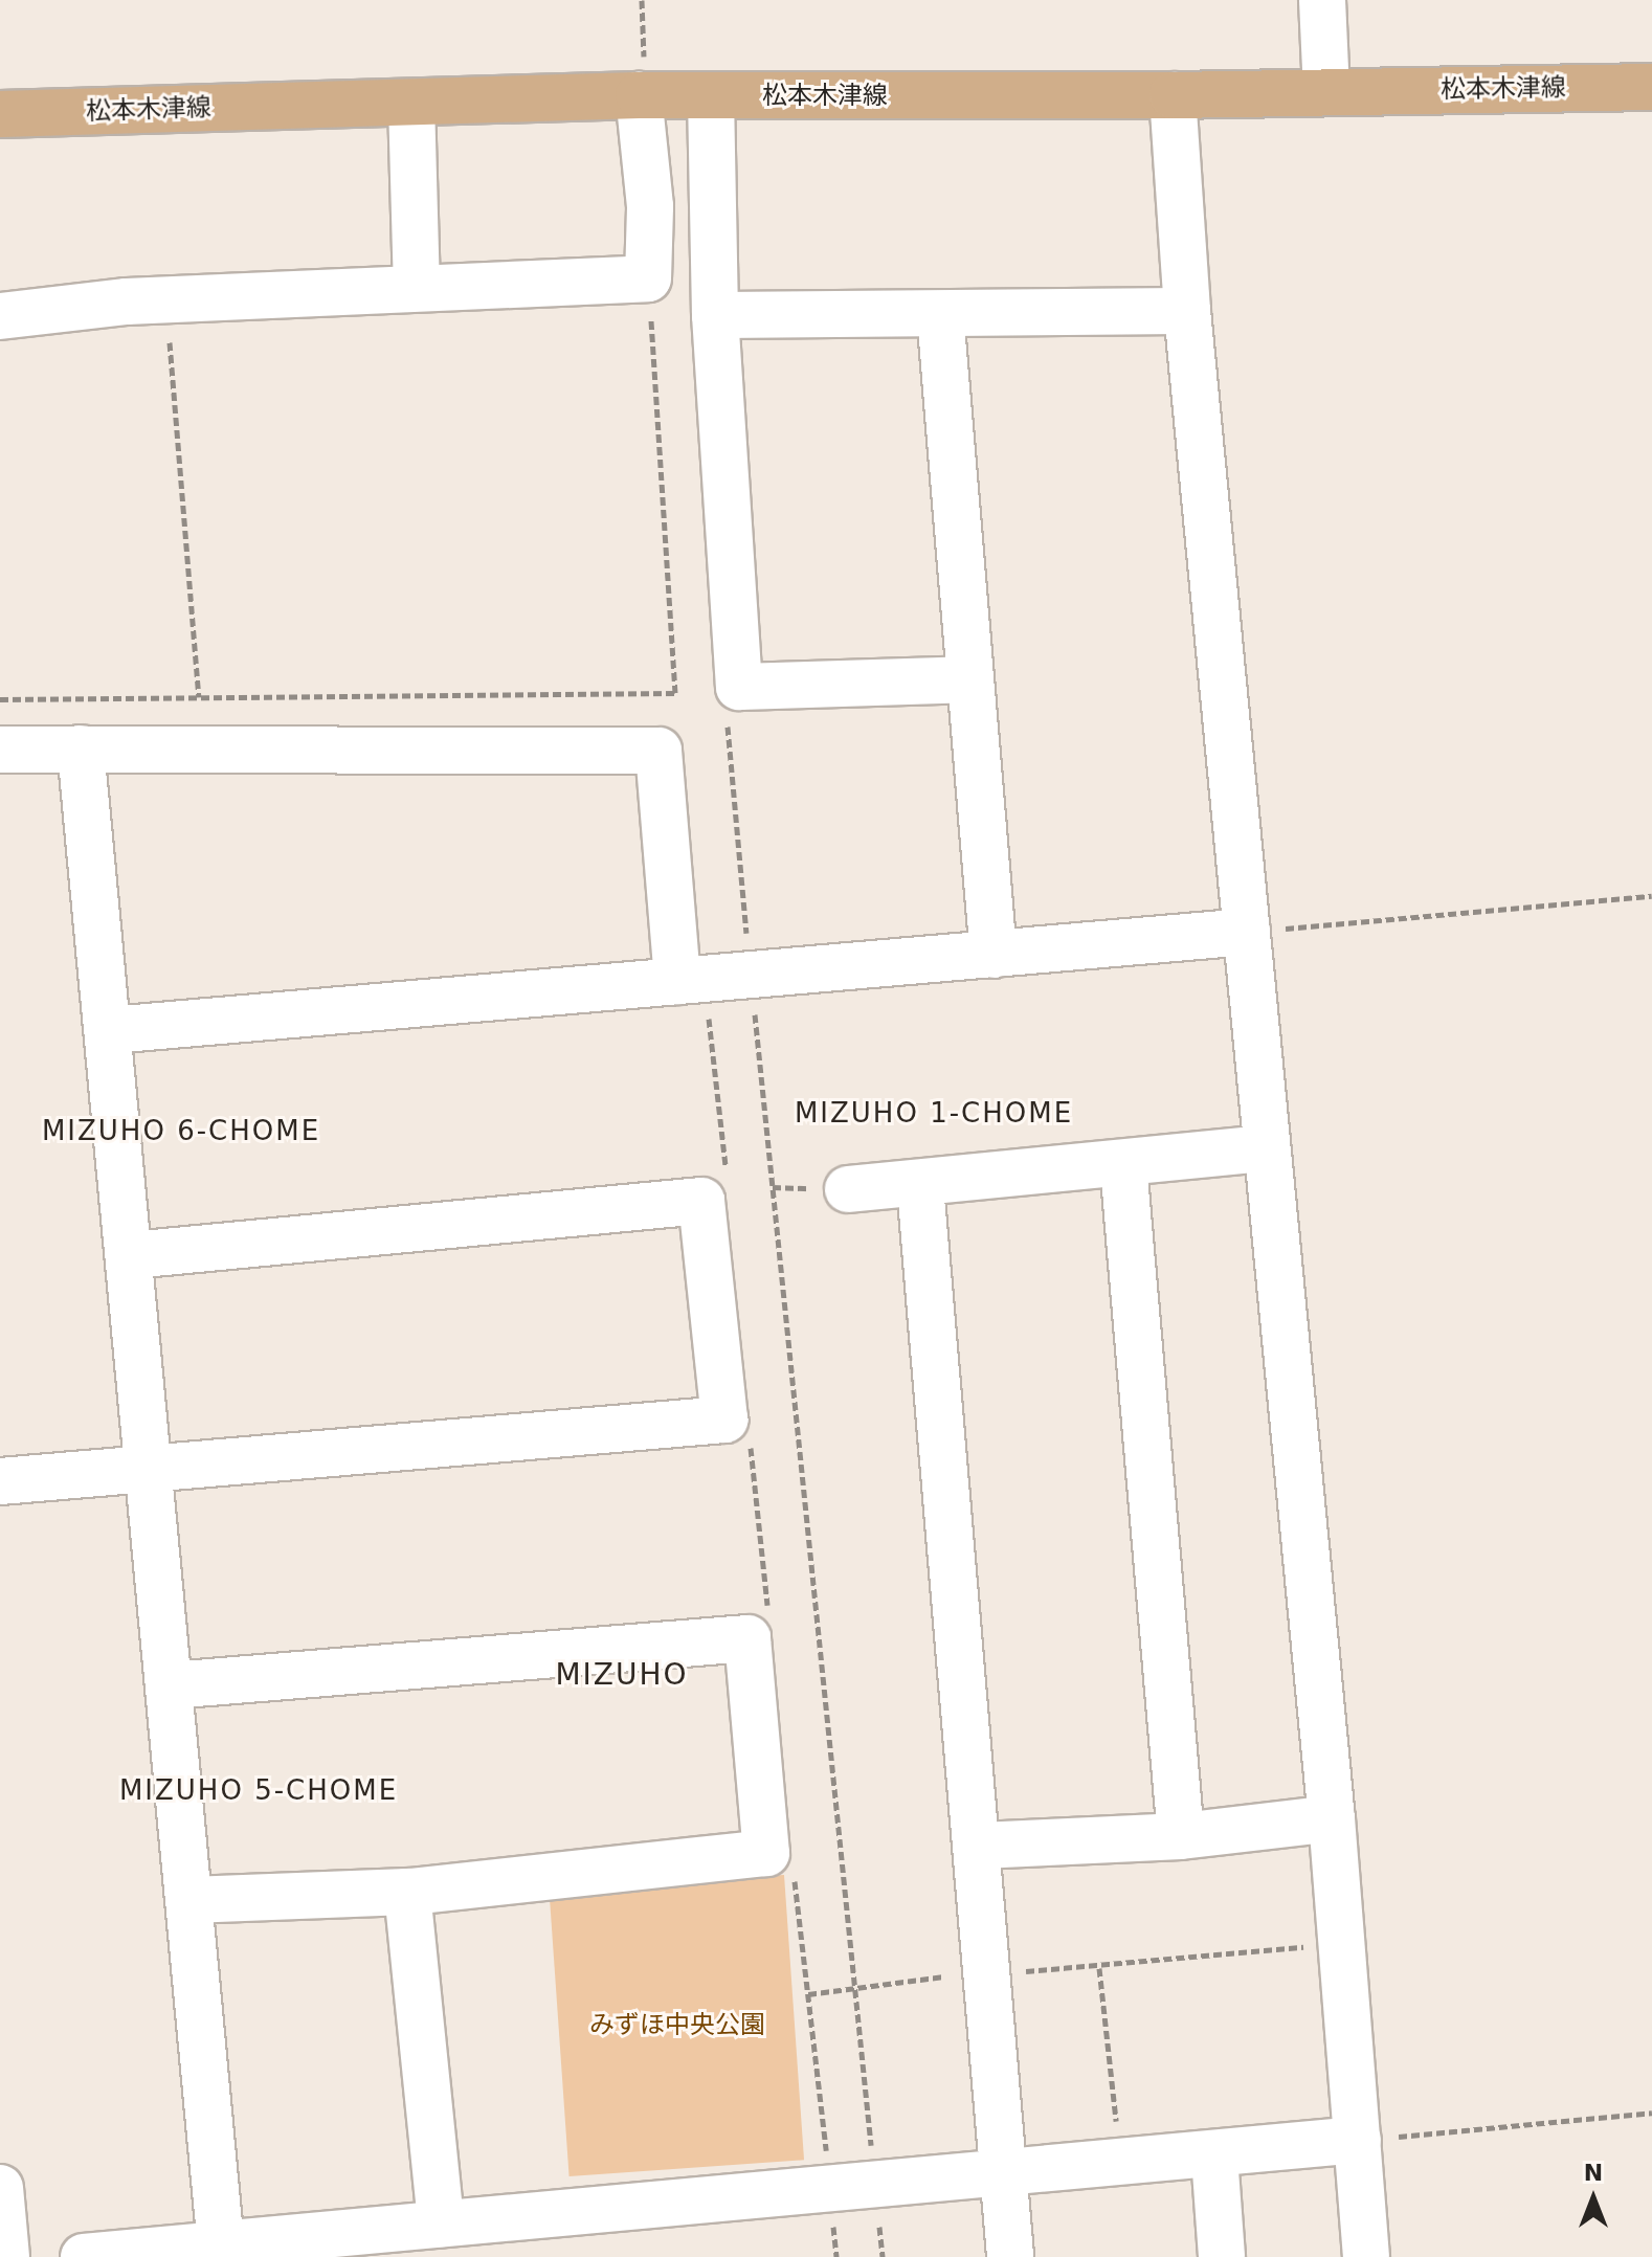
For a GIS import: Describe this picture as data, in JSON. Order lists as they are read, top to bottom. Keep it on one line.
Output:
{"streets":{"main road":["松本木津線"]},"districts":["MIZUHO 1-CHOME","MIZUHO 6-CHOME","MIZUHO","MIZUHO 5-CHOME"],"parks":["みずほ中央公園"],"north":"top"}
